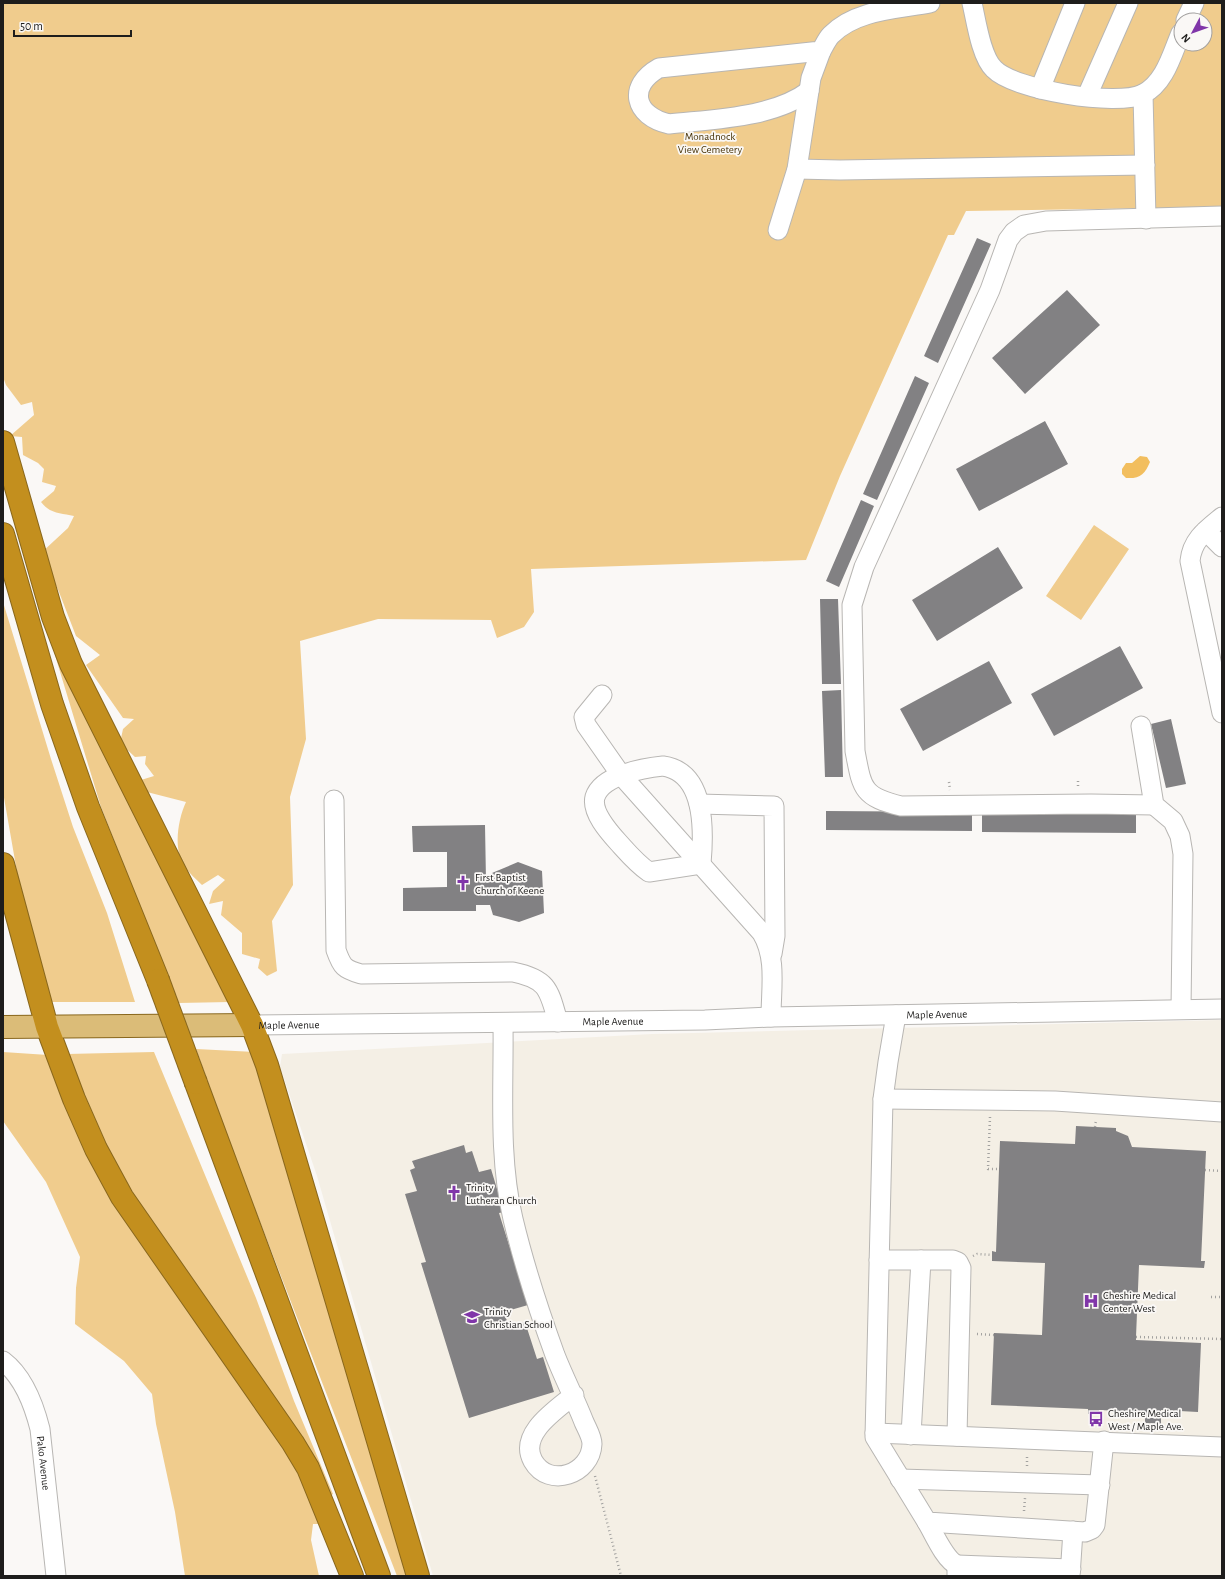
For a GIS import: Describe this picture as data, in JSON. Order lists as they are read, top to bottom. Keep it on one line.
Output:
{"streets":{"main road":["Maple Avenue"],"street":["Pako Avenue"]},"parks":["Monadnock View Cemetery"],"places":{"church":["First Baptist Church of Keene","Trinity Lutheran Church"],"hospital":["Cheshire Medical Center West"],"school or university":["Trinity Christian School"],"bus stop":["Cheshire Medical West / Maple Ave."]},"scale_bar":"50 m","north":"bottom left"}
